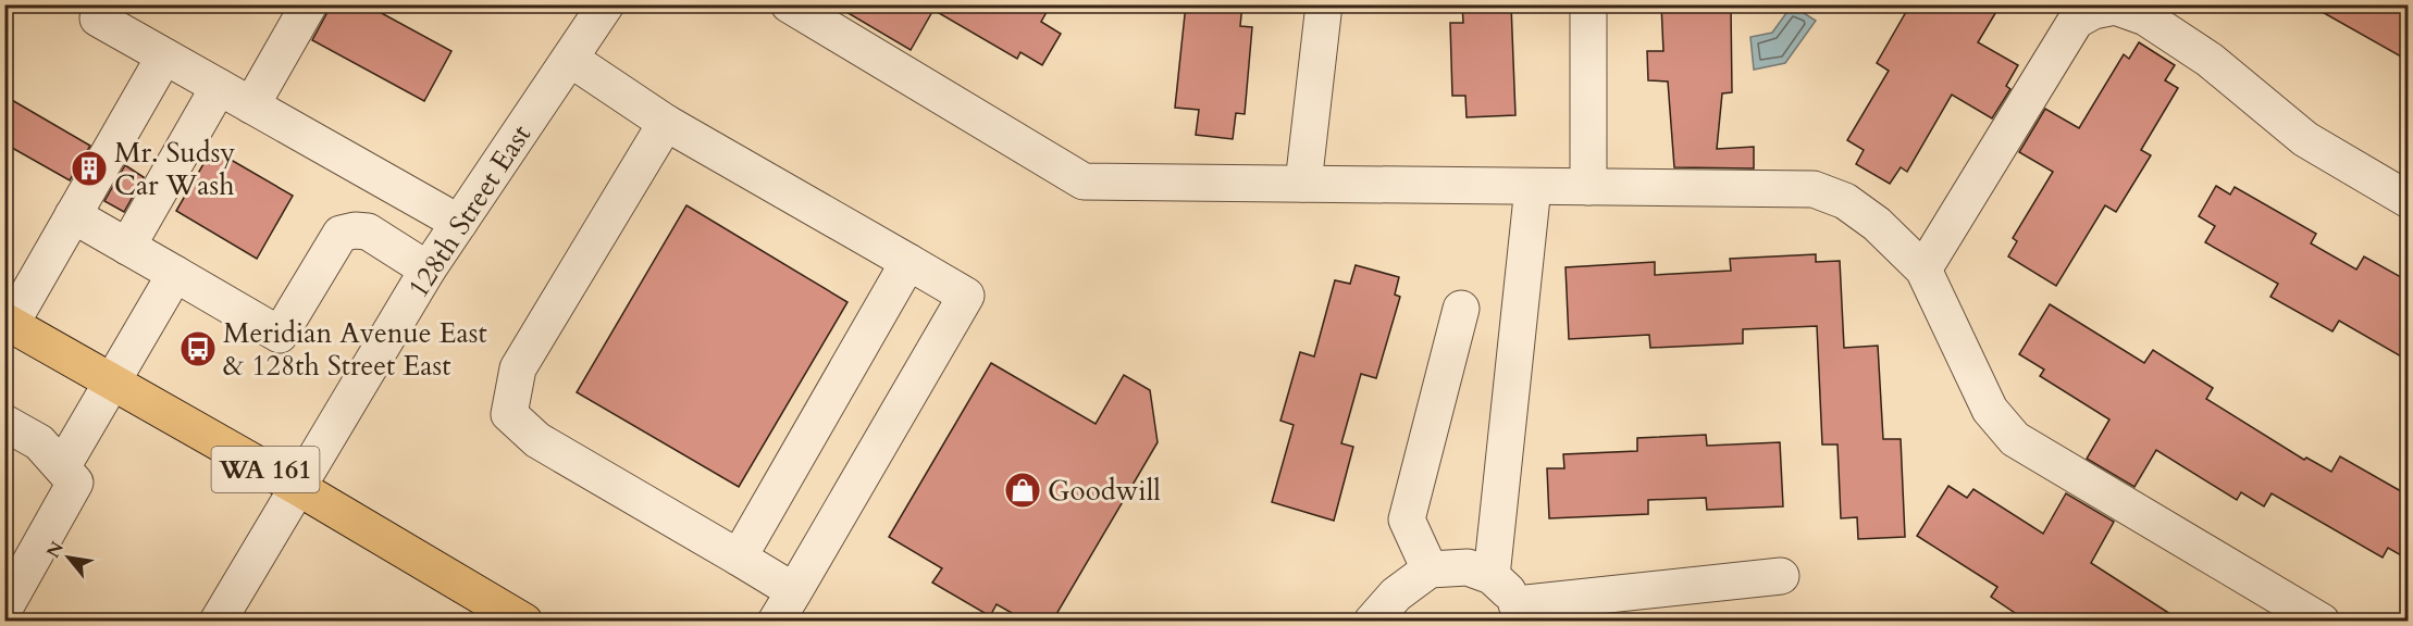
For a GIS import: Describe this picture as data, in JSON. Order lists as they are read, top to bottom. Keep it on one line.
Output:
{"streets":{"main road":["WA 161"],"street":["128th Street East"]},"crossings":[["128th Street East","WA 161"]],"places":{"building":["Mr. Sudsy Car Wash"],"bus stop":["Meridian Avenue East & 128th Street East"],"shop":["Goodwill"]},"north":"top left"}
